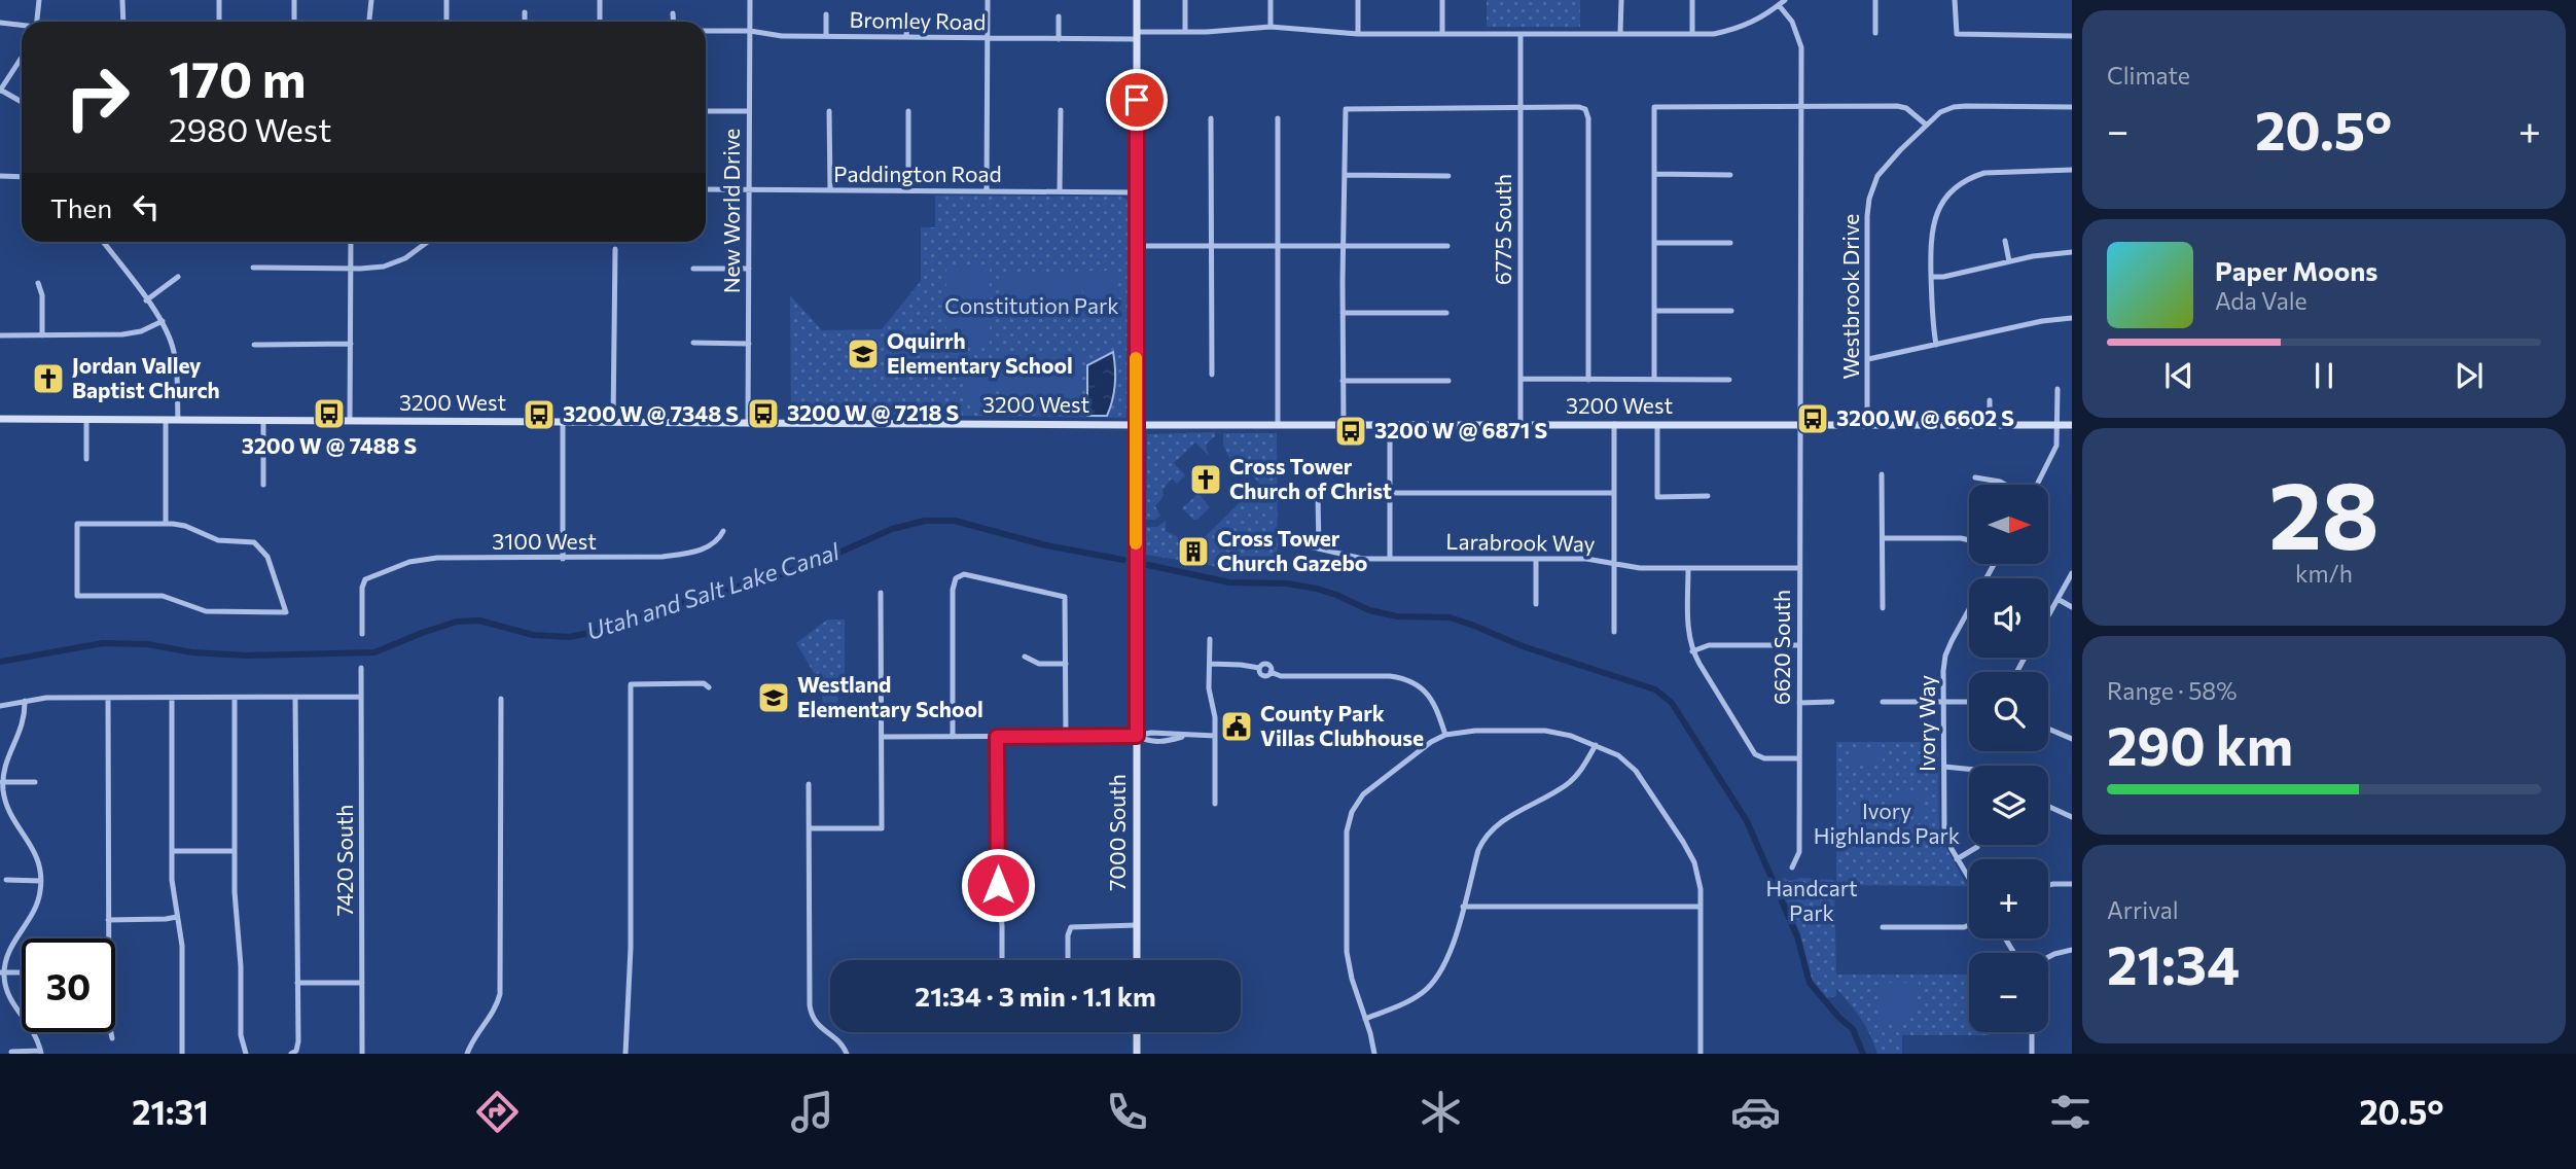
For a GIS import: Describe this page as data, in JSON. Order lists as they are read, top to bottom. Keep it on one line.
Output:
{"streets":{"street":["Bromley Road","Paddington Road","New World Drive","6775 South","Westbrook Drive","3200 West","3100 West","Larabrook Way","6620 South","Ivory Way","7000 South","7420 South"]},"crossings":[["Bromley Road","New World Drive"],["Bromley Road","6775 South"],["Bromley Road","6620 South"],["Bromley Road","7000 South"],["Paddington Road","New World Drive"],["Paddington Road","7000 South"],["New World Drive","3200 West"],["6775 South","3200 West"],["Westbrook Drive","3200 West"],["3200 West","6620 South"],["3200 West","7000 South"],["Larabrook Way","6620 South"]],"water":["Utah and Salt Lake Canal"],"parks":["Constitution Park","Ivory Highlands Park","Handcart Park"],"places":{"school or university":["Oquirrh Elementary School","Westland Elementary School"],"church":["Jordan Valley Baptist Church","Cross Tower Church of Christ"],"bus stop":["3200 W @ 7488 S","3200 W @ 7218 S","3200 W @ 7348 S","3200 W @ 6602 S","3200 W @ 6871 S"],"building":["Cross Tower Church Gazebo"],"public building":["County Park Villas Clubhouse"]},"north":"right","page":{"tile":["Climate",["28","km/h"],["Range · 58%","290 km"],["Arrival","21:34"]],"turn":["170 m","2980 West"],"heat":["−","20.5°","+"],"then":"Then","song":["Paper Moons","Ada Vale"],"map_buttons":["+","−"],"limit":"30","trip":"21:34 · 3 min · 1.1 km","tabs":["21:31","20.5°"]}}
